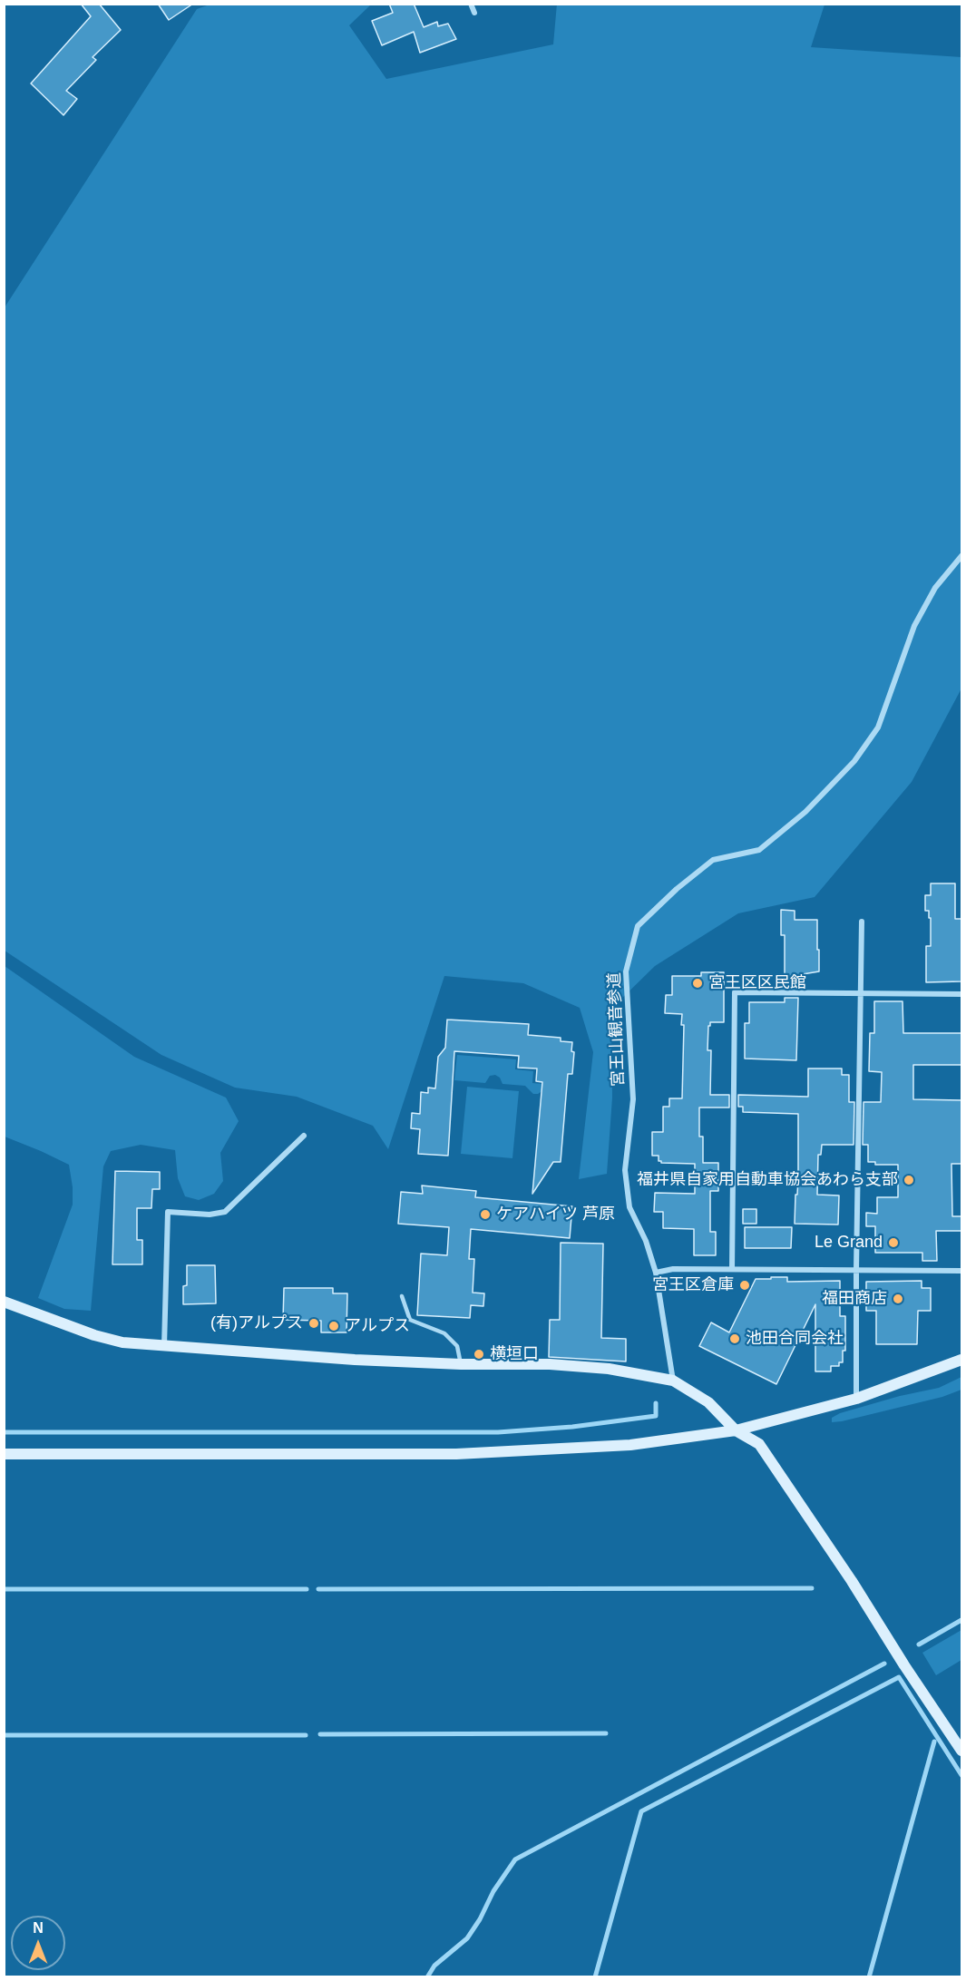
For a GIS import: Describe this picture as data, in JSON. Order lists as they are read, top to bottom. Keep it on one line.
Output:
{"streets":{"street":["宮王山観音参道"]},"places":["宮王区区民館","福井県自家用自動車協会あわら支部","ケアハイツ 芦原","Le Grand","宮王区倉庫","福田商店","(有)アルプス","アルプス","池田合同会社","横垣口"],"north":"top"}
